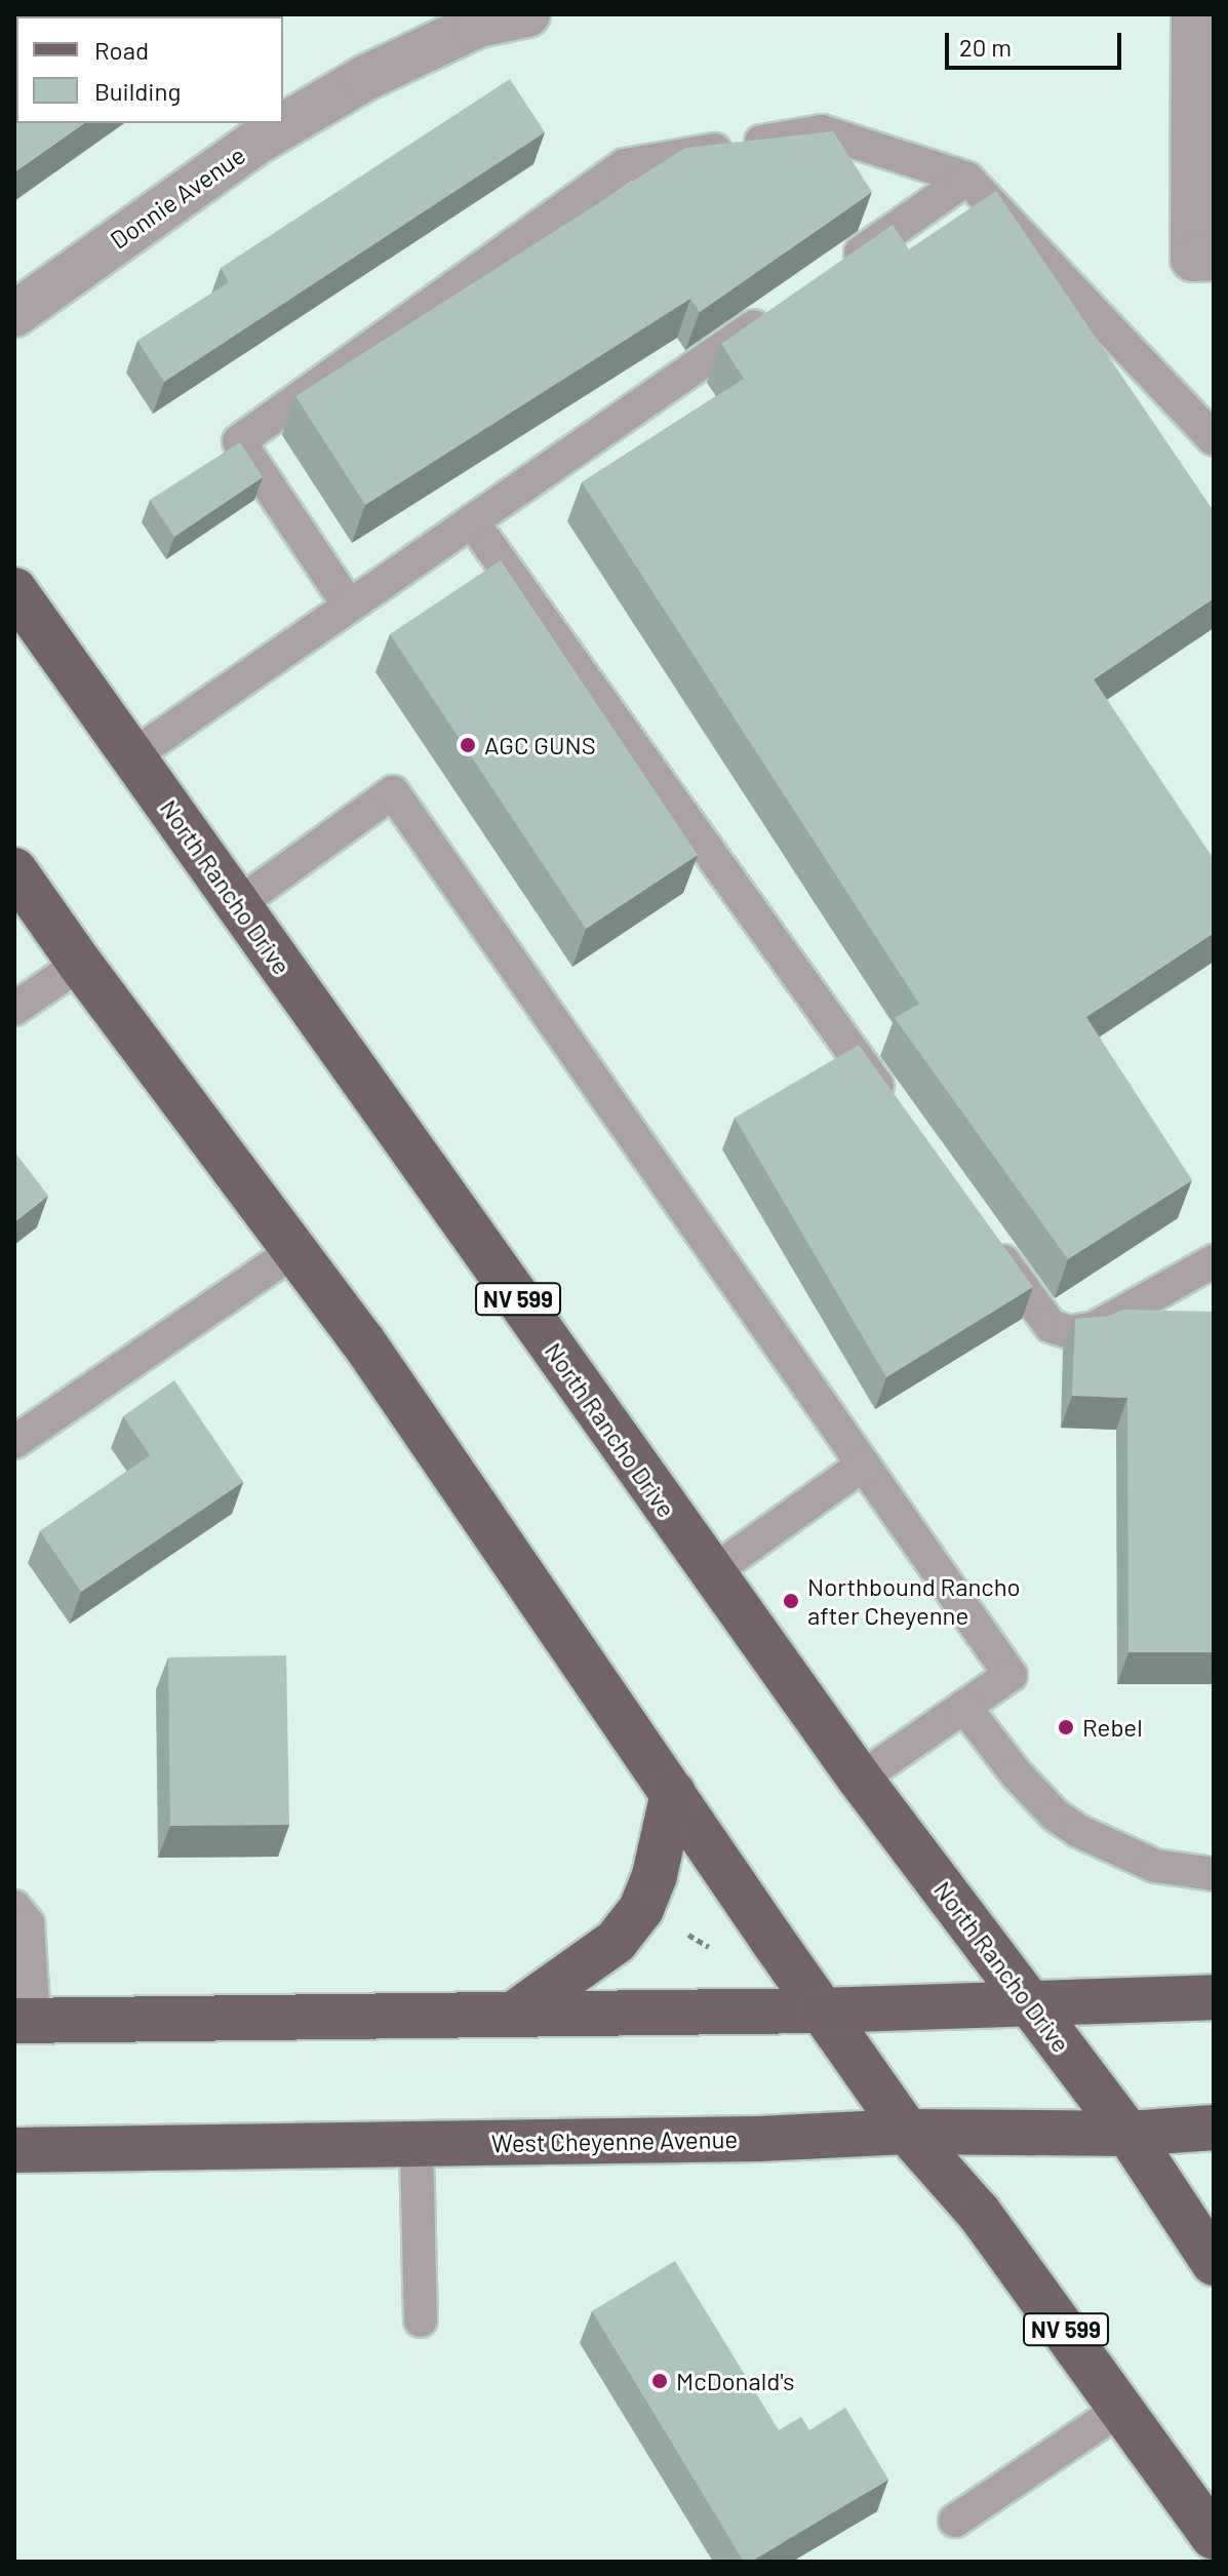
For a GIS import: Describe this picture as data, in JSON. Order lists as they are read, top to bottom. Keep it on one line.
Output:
{"streets":{"main road":["North Rancho Drive","NV 599","West Cheyenne Avenue"],"street":["Donnie Avenue"]},"crossings":[["North Rancho Drive","West Cheyenne Avenue"],["NV 599","West Cheyenne Avenue"]],"places":["AGC GUNS","Northbound Rancho after Cheyenne","Rebel","McDonald's"],"legend":["Road","Building"],"scale_bar":"20 m"}
